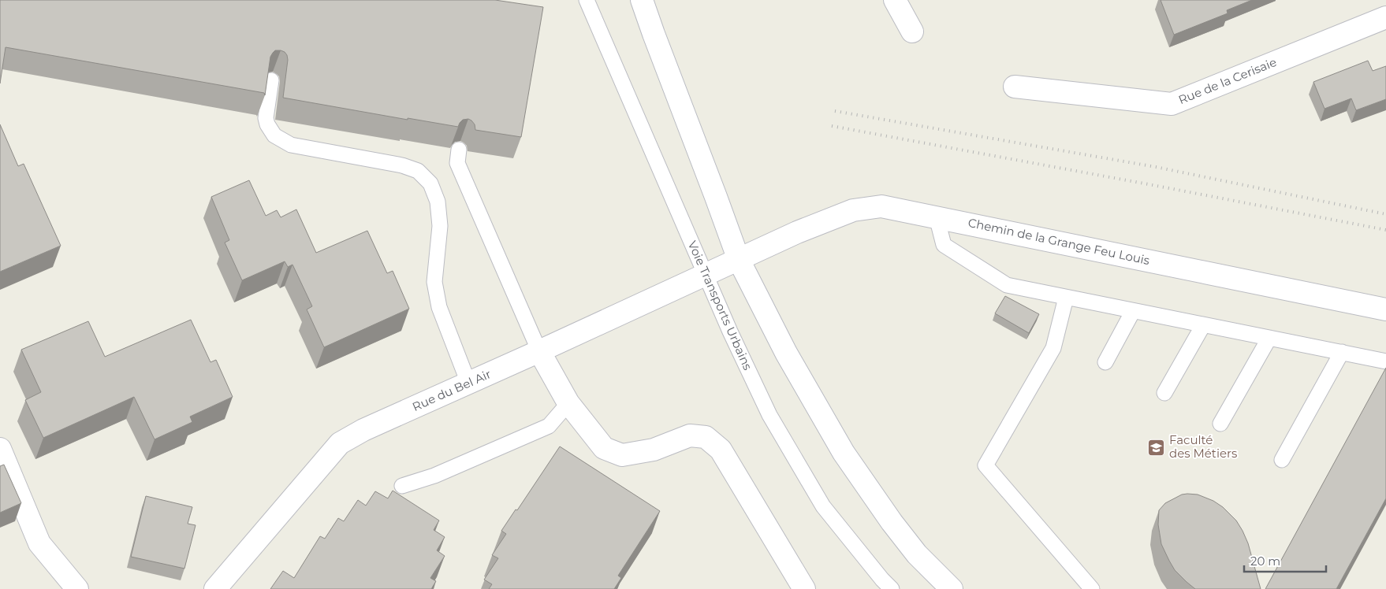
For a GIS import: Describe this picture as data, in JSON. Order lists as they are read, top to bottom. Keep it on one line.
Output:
{"streets":{"street":["Rue de la Cerisaie","Chemin de la Grange Feu Louis","Rue du Bel Air"],"lane":["Voie Transports Urbains"]},"crossings":[["Chemin de la Grange Feu Louis","Rue du Bel Air"],["Voie Transports Urbains","Rue du Bel Air"]],"places":{"school or university":["Faculté des Métiers"]},"scale_bar":"20 m"}
